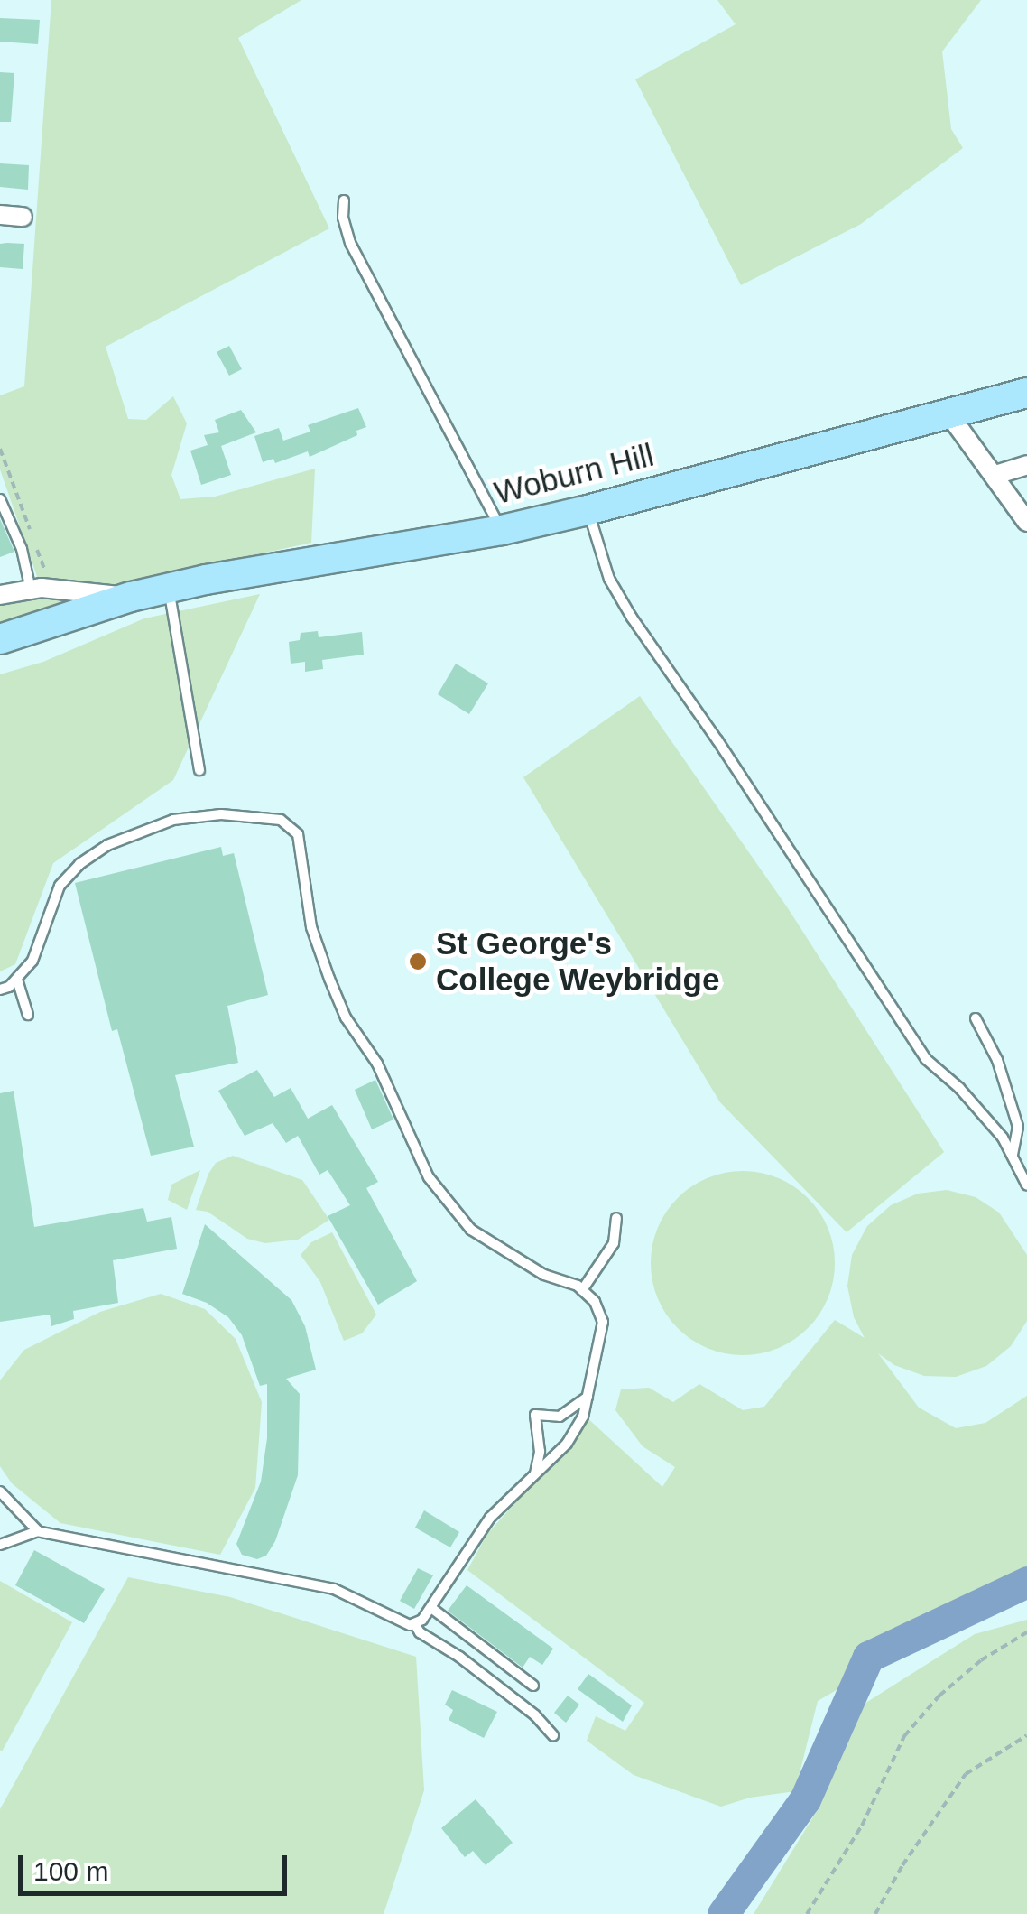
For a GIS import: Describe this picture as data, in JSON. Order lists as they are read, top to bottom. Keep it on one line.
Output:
{"streets":{"main road":["Woburn Hill"]},"places":["St George's College Weybridge"],"scale_bar":"100 m"}
